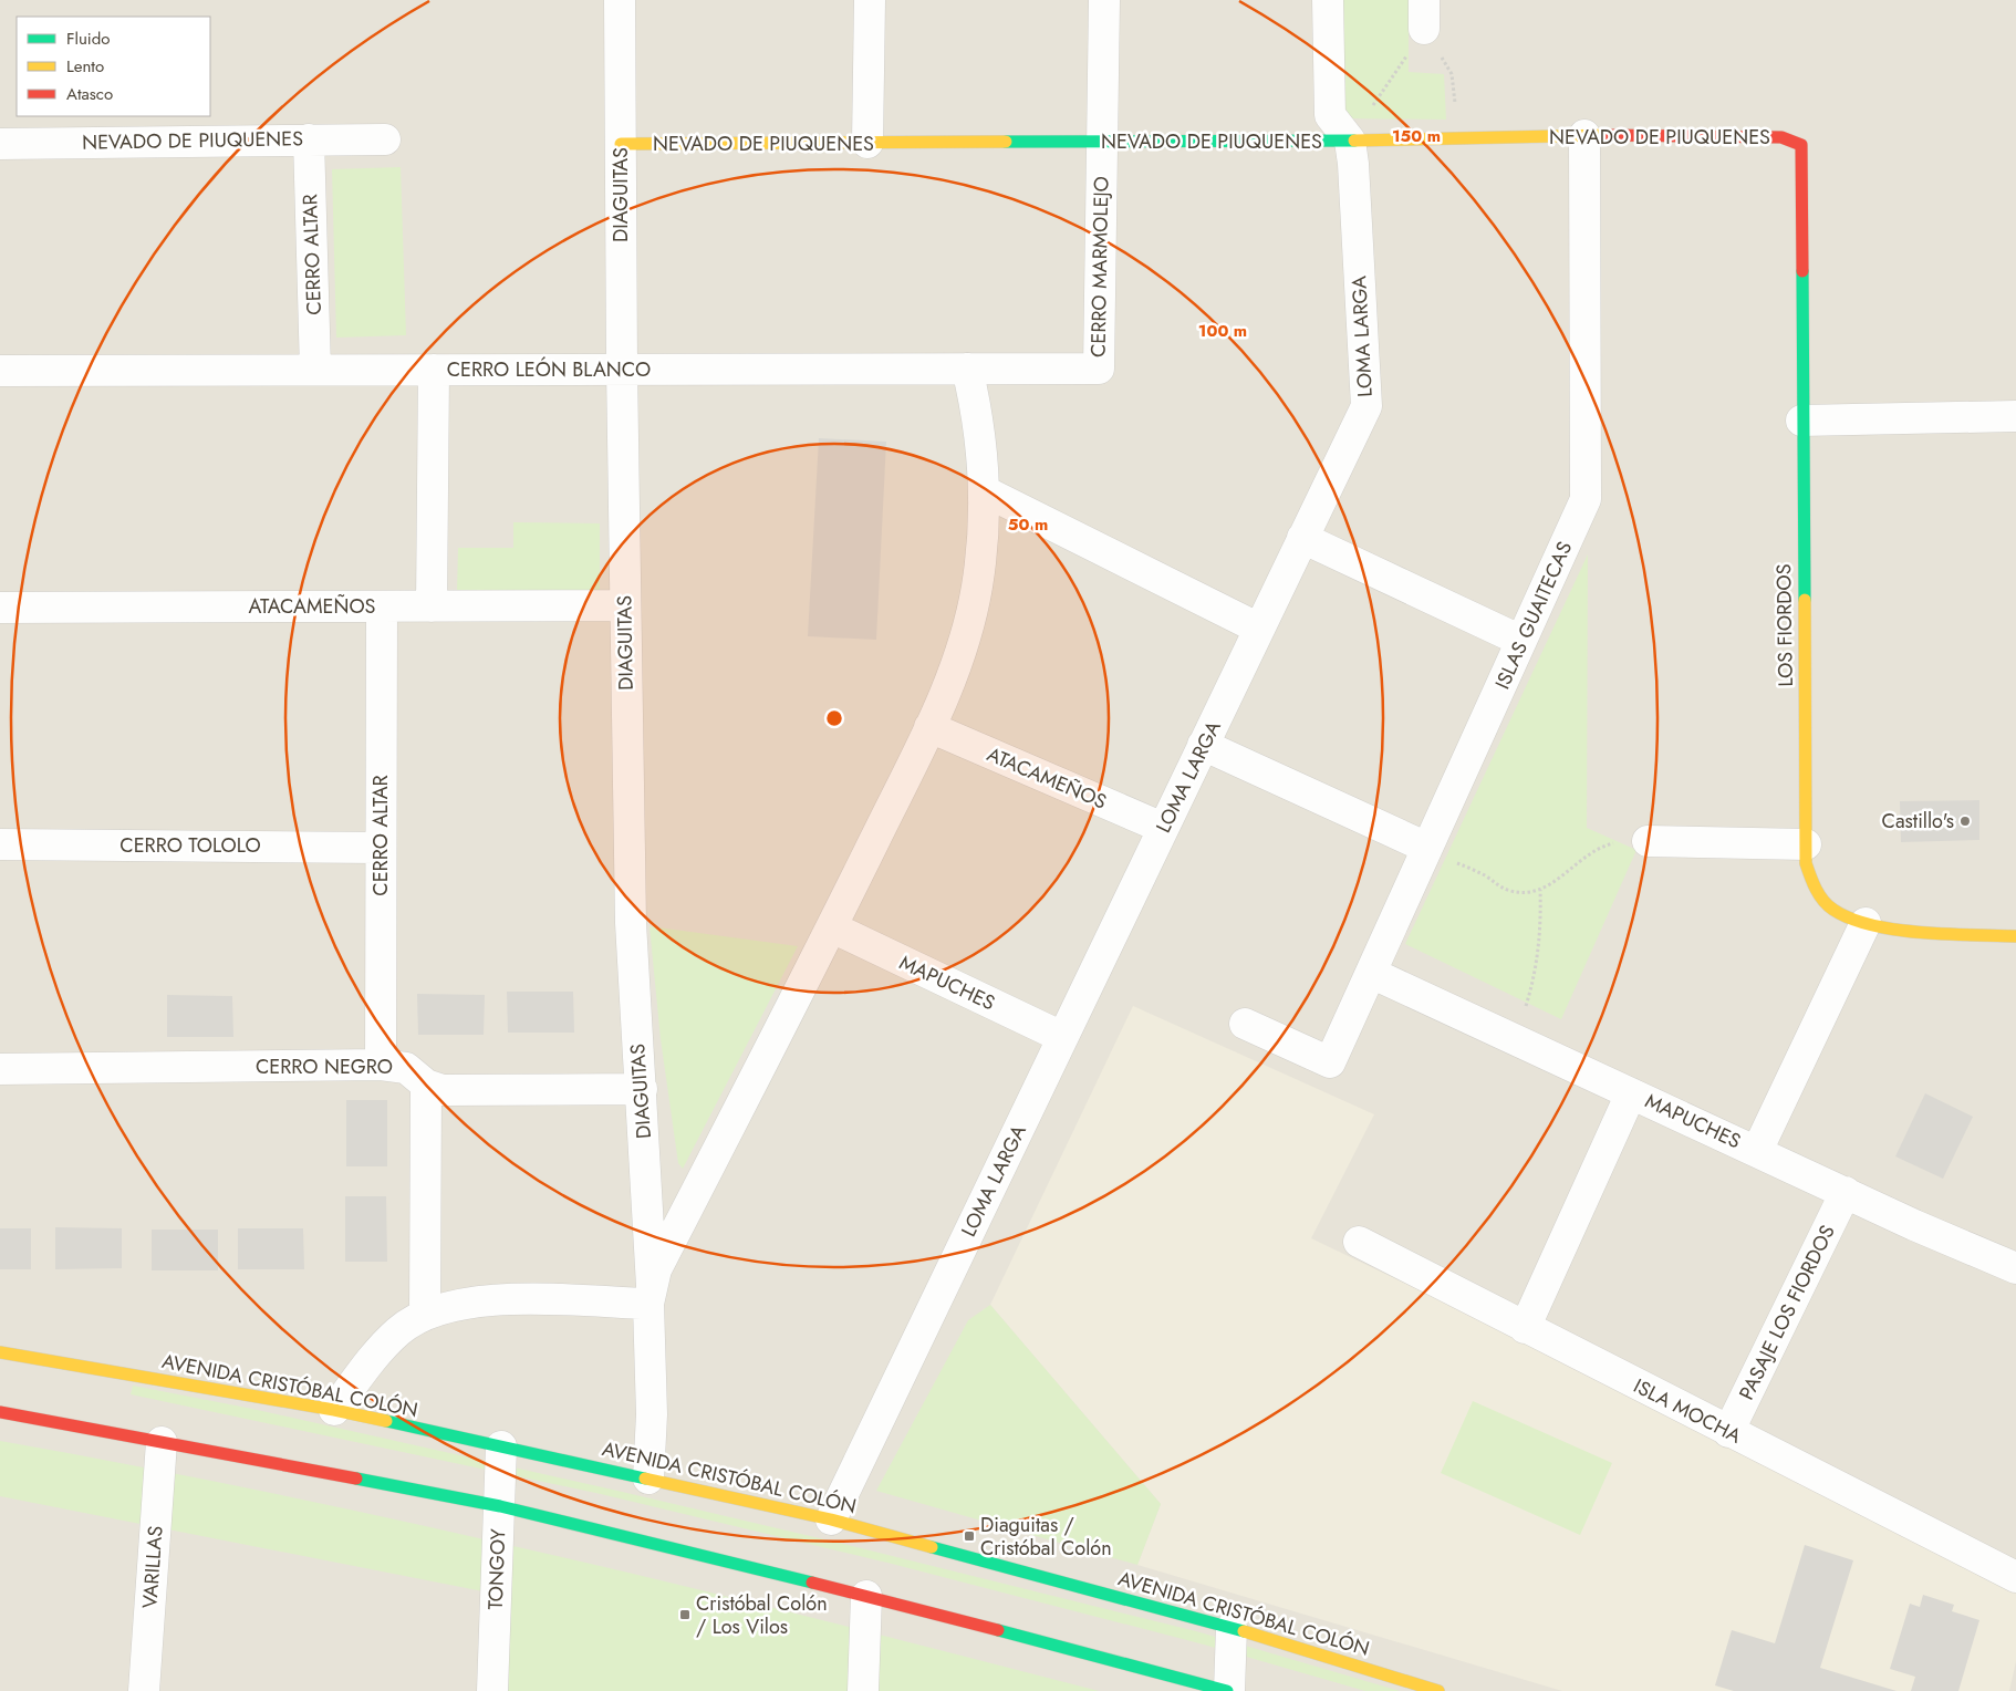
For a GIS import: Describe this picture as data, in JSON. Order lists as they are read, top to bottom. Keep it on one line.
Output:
{"streets":{"street":["NEVADO DE PIUQUENES","DIAGUITAS","CERRO ALTAR","CERRO MARMOLEJO","LOMA LARGA","CERRO LEÓN BLANCO","ATACAMEÑOS","ISLAS GUAITECAS","LOS FIORDOS","CERRO TOLOLO","MAPUCHES","CERRO NEGRO","PASAJE LOS FIORDOS","AVENIDA CRISTÓBAL COLÓN","ISLA MOCHA","VARILLAS","TONGOY"]},"crossings":[["NEVADO DE PIUQUENES","DIAGUITAS"],["NEVADO DE PIUQUENES","CERRO ALTAR"],["NEVADO DE PIUQUENES","CERRO MARMOLEJO"],["NEVADO DE PIUQUENES","LOMA LARGA"],["NEVADO DE PIUQUENES","ISLAS GUAITECAS"],["NEVADO DE PIUQUENES","LOS FIORDOS"],["DIAGUITAS","CERRO LEÓN BLANCO"],["DIAGUITAS","ATACAMEÑOS"],["DIAGUITAS","MAPUCHES"],["DIAGUITAS","CERRO NEGRO"],["DIAGUITAS","AVENIDA CRISTÓBAL COLÓN"],["CERRO ALTAR","CERRO LEÓN BLANCO"],["CERRO ALTAR","ATACAMEÑOS"],["CERRO ALTAR","CERRO TOLOLO"],["CERRO ALTAR","CERRO NEGRO"],["CERRO MARMOLEJO","CERRO LEÓN BLANCO"],["LOMA LARGA","ATACAMEÑOS"],["LOMA LARGA","MAPUCHES"],["LOMA LARGA","AVENIDA CRISTÓBAL COLÓN"],["ISLAS GUAITECAS","MAPUCHES"],["MAPUCHES","PASAJE LOS FIORDOS"],["PASAJE LOS FIORDOS","ISLA MOCHA"],["AVENIDA CRISTÓBAL COLÓN","TONGOY"]],"places":{"other":["Castillo's"],"transit":["Diaguitas / Cristóbal Colón","Cristóbal Colón / Los Vilos"]},"legend":["Fluido","Lento","Atasco"],"rings":["150 m","100 m","50 m"]}
